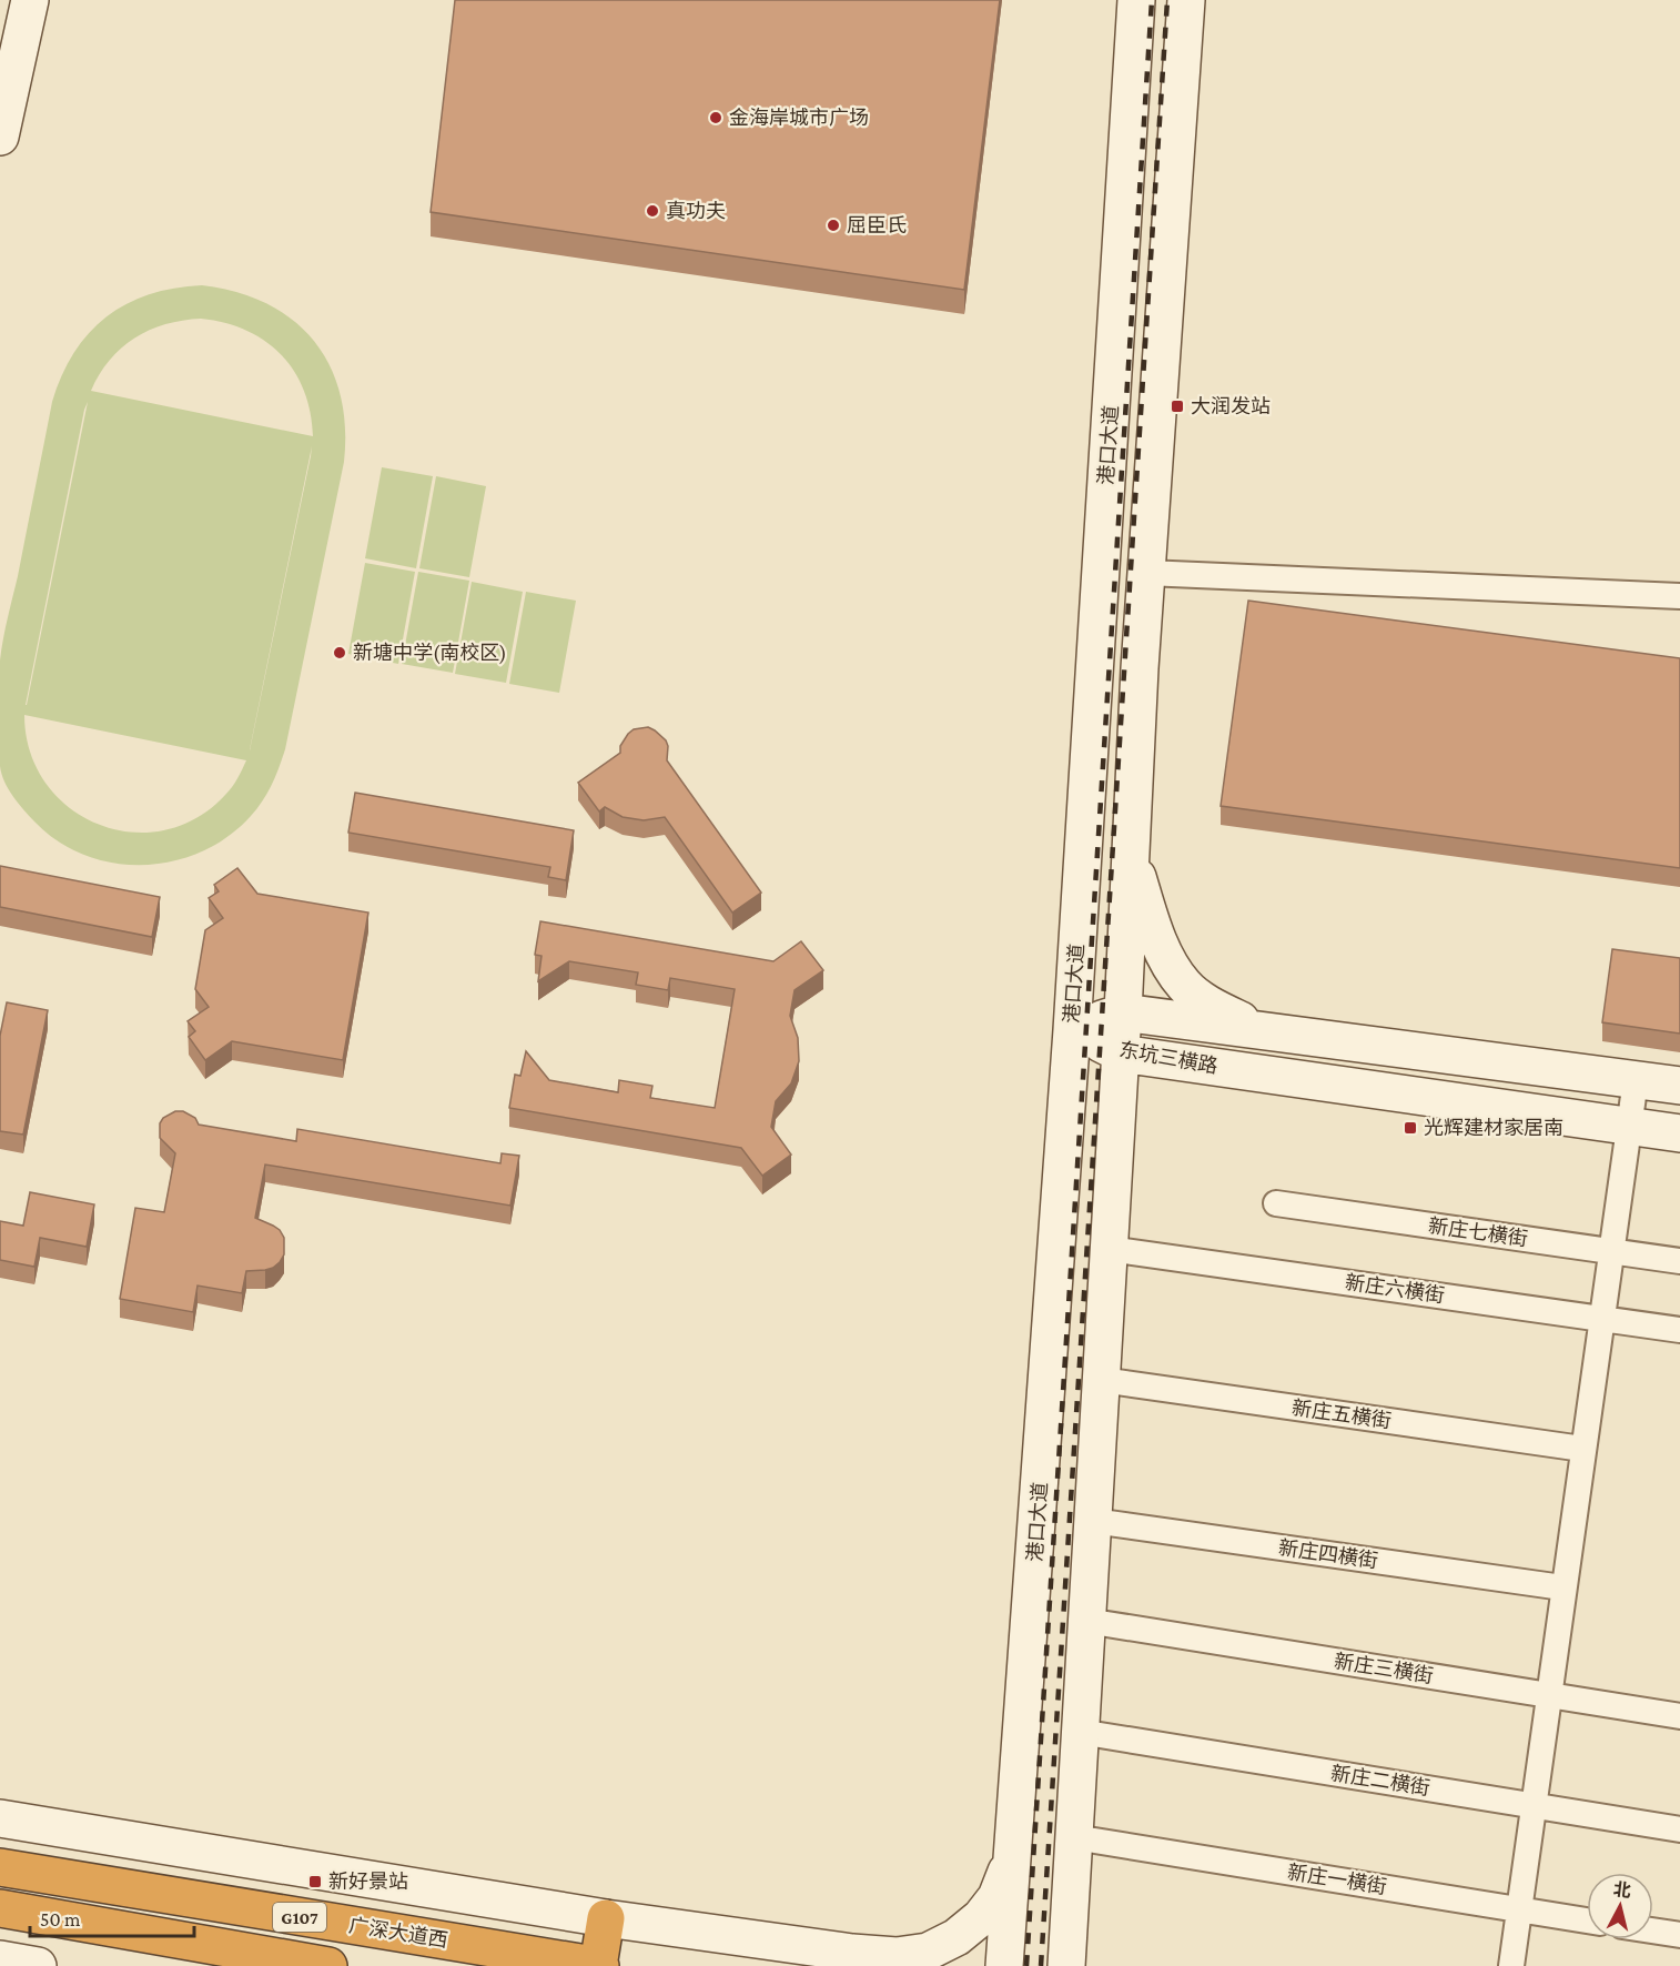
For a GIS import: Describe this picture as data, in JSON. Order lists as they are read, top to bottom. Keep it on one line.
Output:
{"streets":{"highway":["G107","广深大道西"],"street":["港口大道","东坑三横路","新庄七横街","新庄六横街","新庄五横街","新庄四横街","新庄三横街","新庄二横街","新庄一横街"]},"crossings":[["港口大道","东坑三横路"]],"places":{"other":["金海岸城市广场","真功夫","屈臣氏","新塘中学(南校区)"],"transit":["大润发站","光辉建材家居南","新好景站"]},"scale_bar":"50 m","north":"top"}
